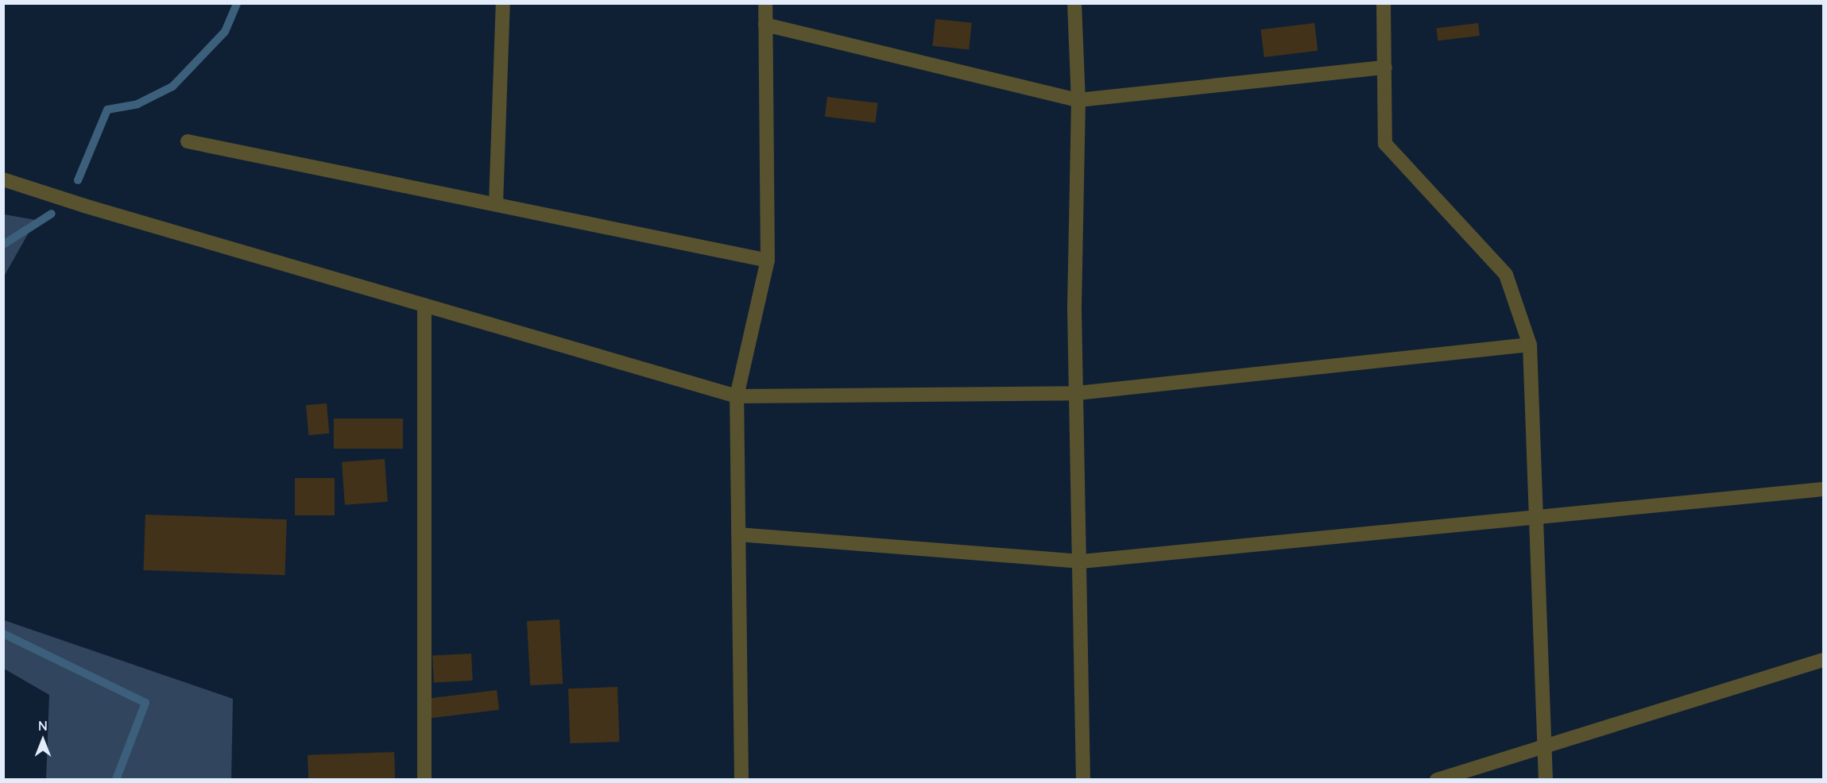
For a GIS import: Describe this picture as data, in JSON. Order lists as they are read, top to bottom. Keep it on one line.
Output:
{"north":"top"}
